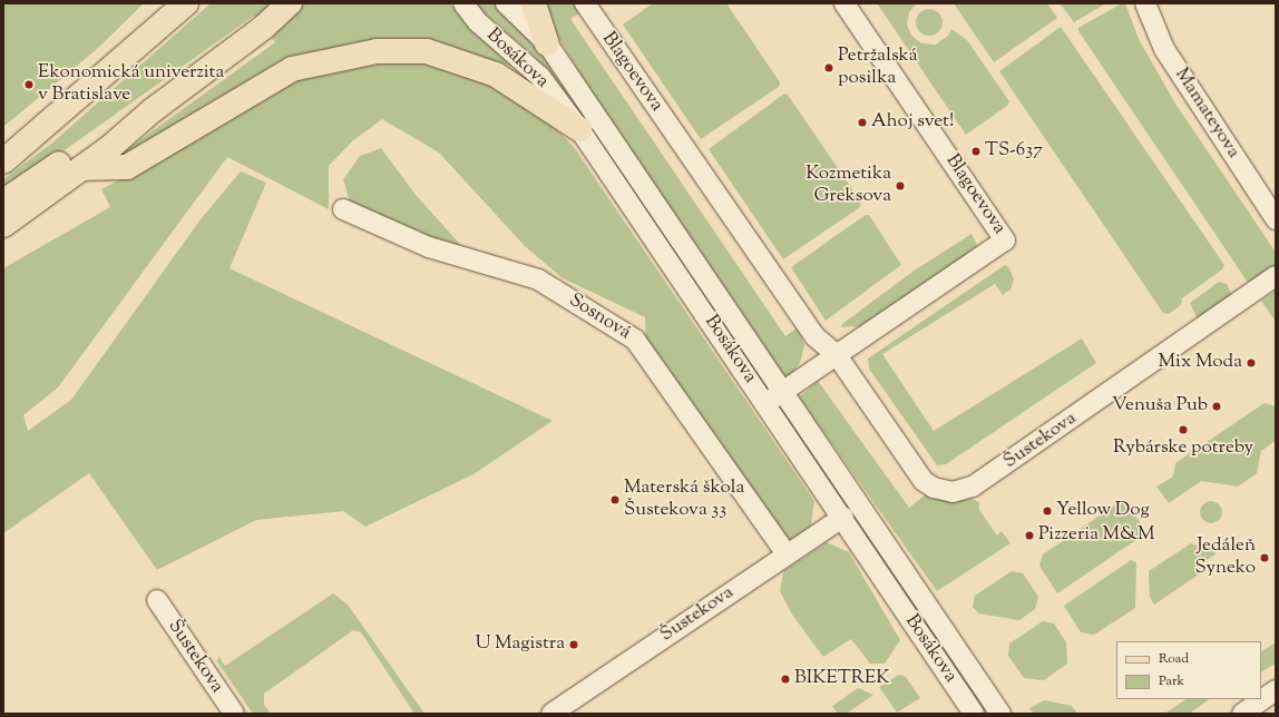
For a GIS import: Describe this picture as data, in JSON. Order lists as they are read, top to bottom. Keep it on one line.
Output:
{"streets":{"street":["Bosákova","Blagoevova","Mamateyova","Sosnová","Šustekova"]},"crossings":[["Bosákova","Blagoevova"],["Bosákova","Šustekova"],["Blagoevova","Šustekova"],["Sosnová","Šustekova"]],"places":["Petržalská posilka","Ekonomická univerzita v Bratislave","Ahoj svet!","TS-637","Kozmetika Greksova","Mix Moda","Venuša Pub","Rybárske potreby","Materská škola Šustekova 33","Yellow Dog","Pizzeria M&M","Jedáleň Syneko","U Magistra","BIKETREK"],"legend":["Road","Park"]}
